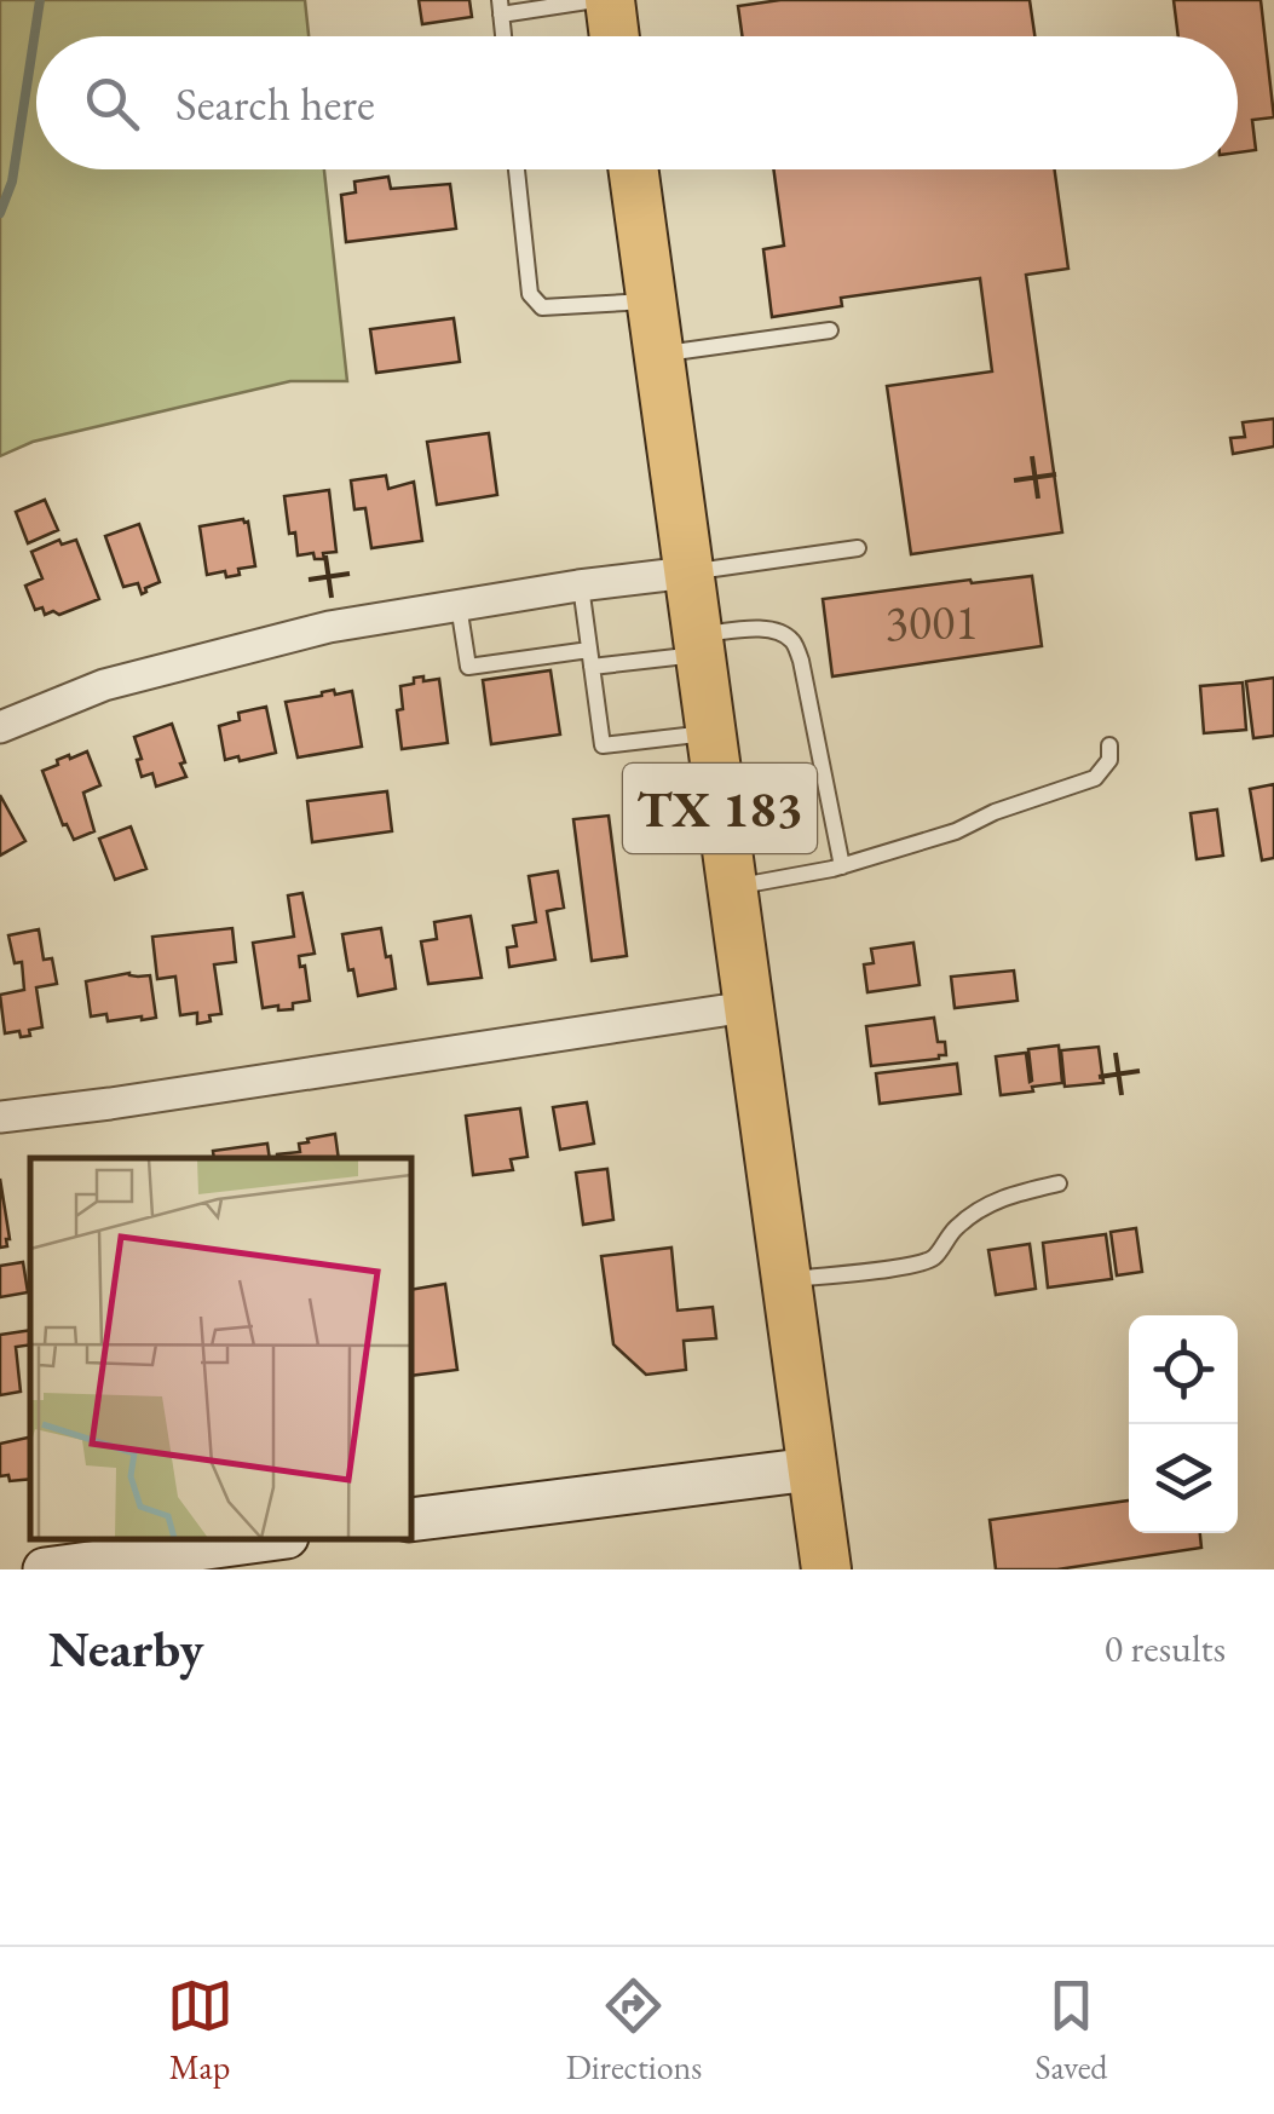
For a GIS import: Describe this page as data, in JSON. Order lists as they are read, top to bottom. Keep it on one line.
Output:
{"streets":{"main road":["TX 183"]},"house_numbers":["3001"],"page":{"search":"Search here","heading":["Nearby","0 results"],"nav":["Map","Directions","Saved"]}}
